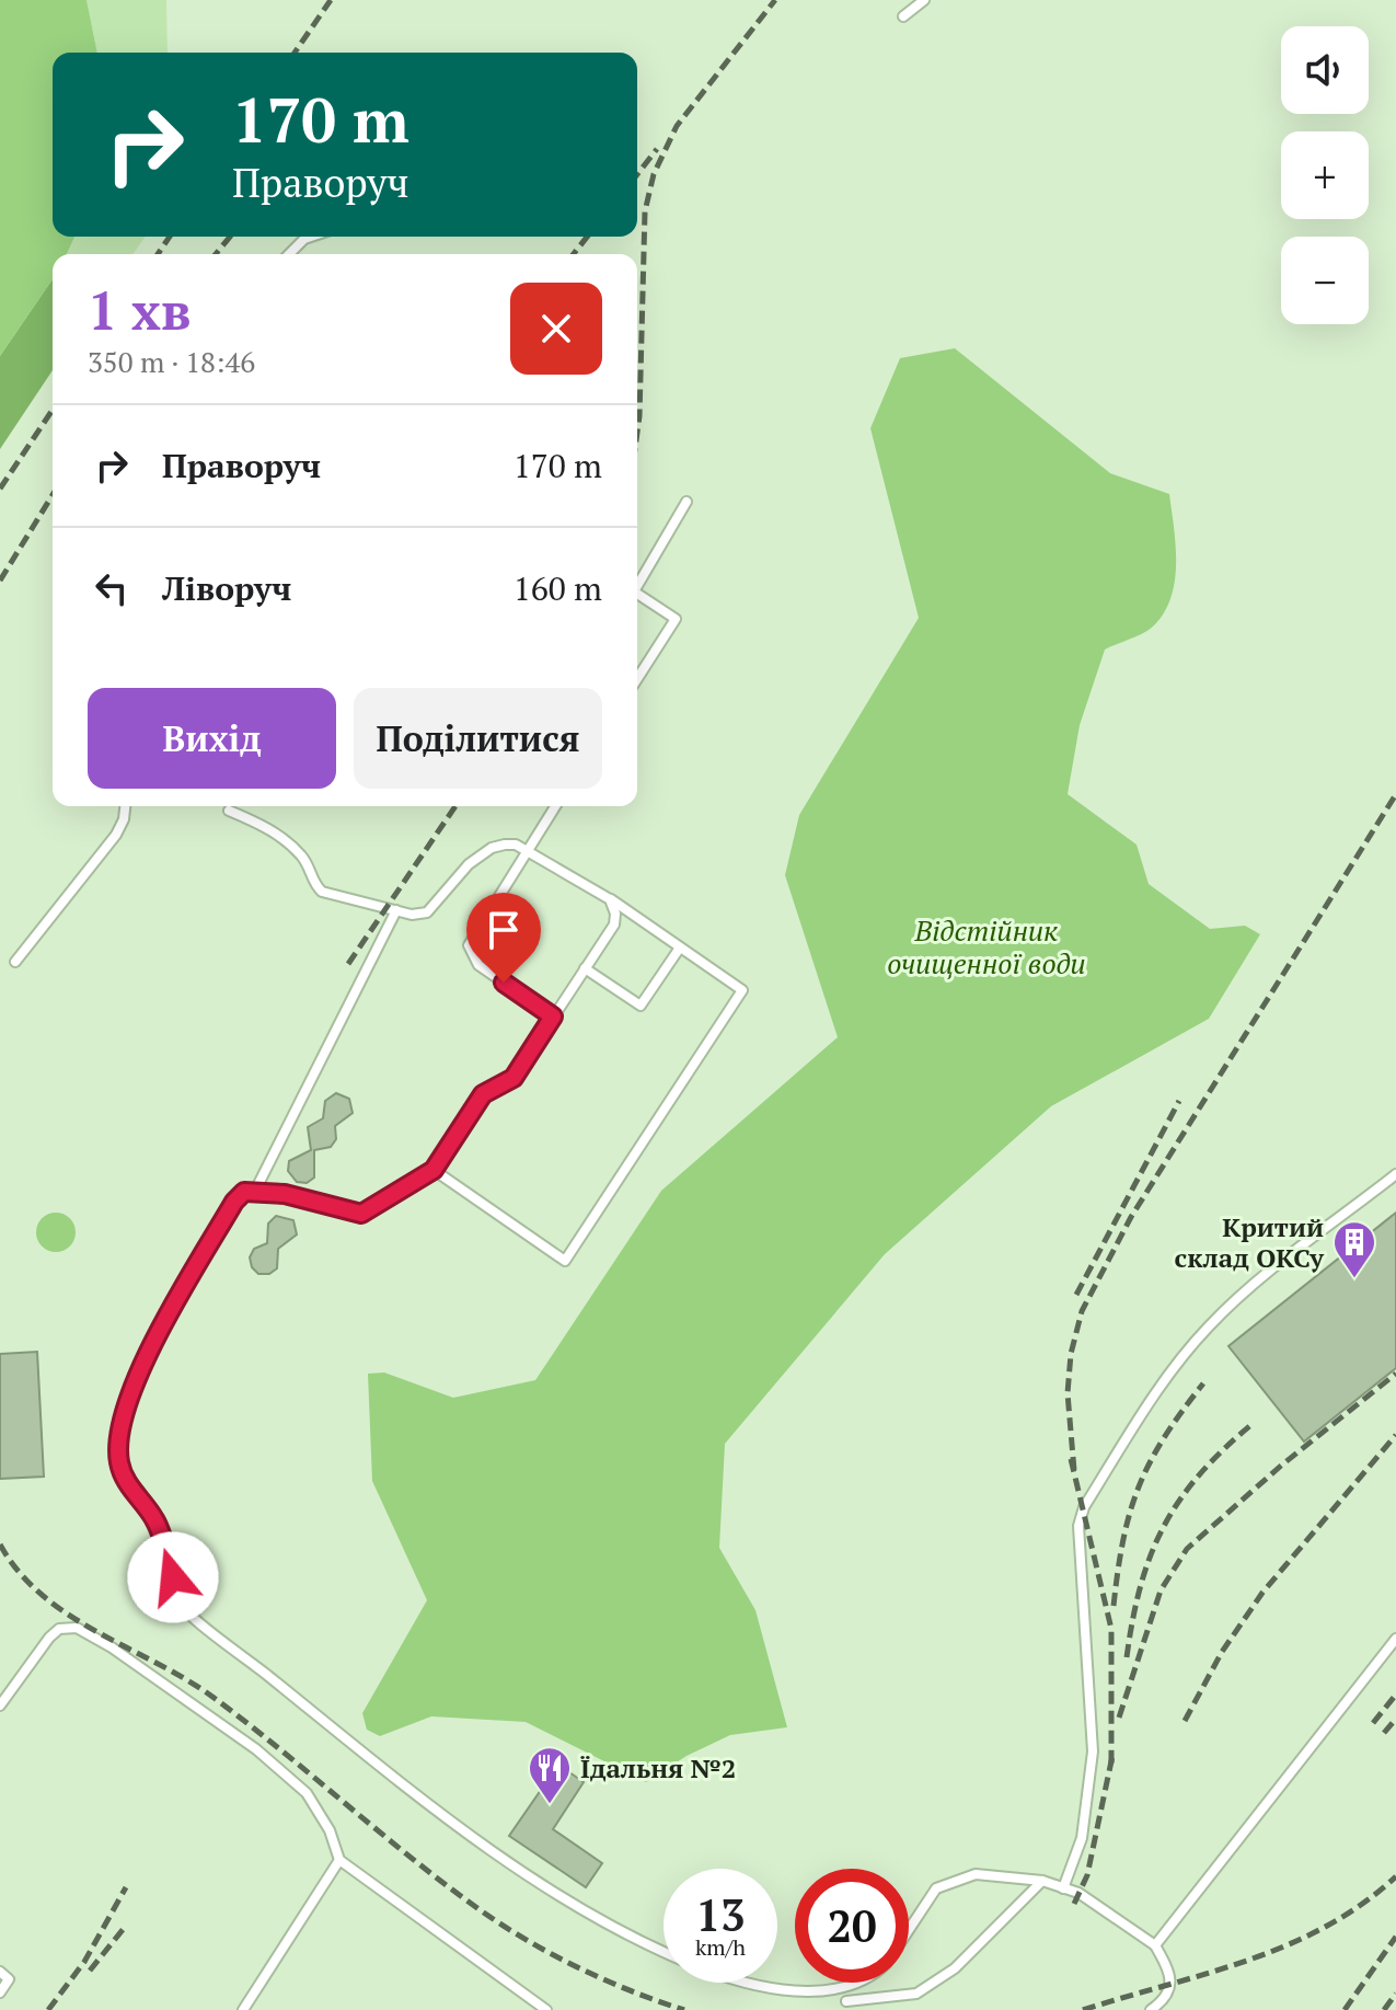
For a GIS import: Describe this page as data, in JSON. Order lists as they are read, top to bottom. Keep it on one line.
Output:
{"water":["Відстійник очищенної води"],"places":{"building":["Критий склад ОКСу"],"restaurant":["Їдальня №2"]},"page":{"map_buttons":["+","−"],"turn":["170 m","Праворуч"],"heading":["1 хв","350 m · 18:46"],"list":[{"name":"Праворуч","value":"170 m"},{"name":"Ліворуч","value":"160 m"}],"buttons":["Вихід","Поділитися"],"speed":"13 km/h","limit":"20"}}
